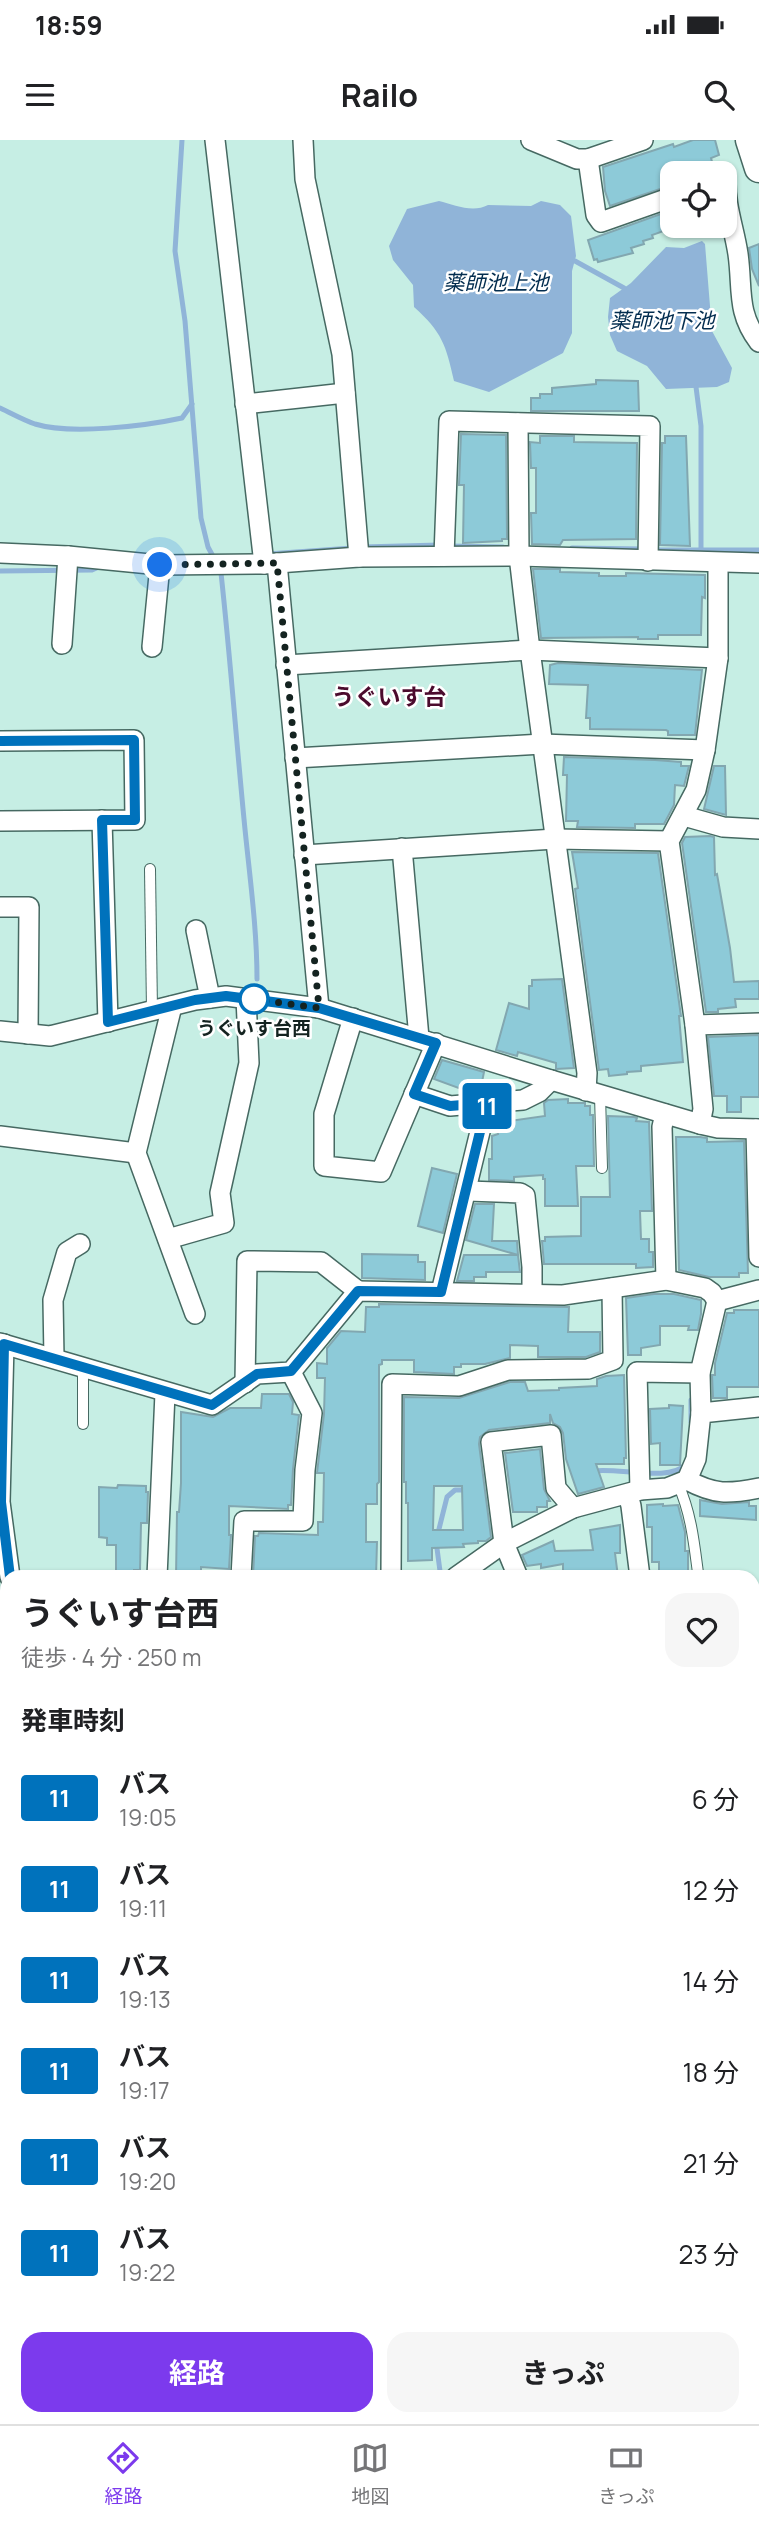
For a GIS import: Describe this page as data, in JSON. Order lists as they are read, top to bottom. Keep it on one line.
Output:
{"districts":["うぐいす台"],"water":["薬師池上池","薬師池下池"],"places":["うぐいす台西"],"lines":["bus line 11"],"page":{"status":"18:59","header":"Railo","on_map":"11","heading":[["うぐいす台西","徒歩 · 4 分 · 250 m"],"発車時刻"],"list":[{"mark":"11","name":"バス","note":"19:05","value":"6 分"},{"mark":"11","name":"バス","note":"19:11","value":"12 分"},{"mark":"11","name":"バス","note":"19:13","value":"14 分"},{"mark":"11","name":"バス","note":"19:17","value":"18 分"},{"mark":"11","name":"バス","note":"19:20","value":"21 分"},{"mark":"11","name":"バス","note":"19:22","value":"23 分"}],"buttons":["経路","きっぷ"],"tabs":["経路","地図","きっぷ"]}}
